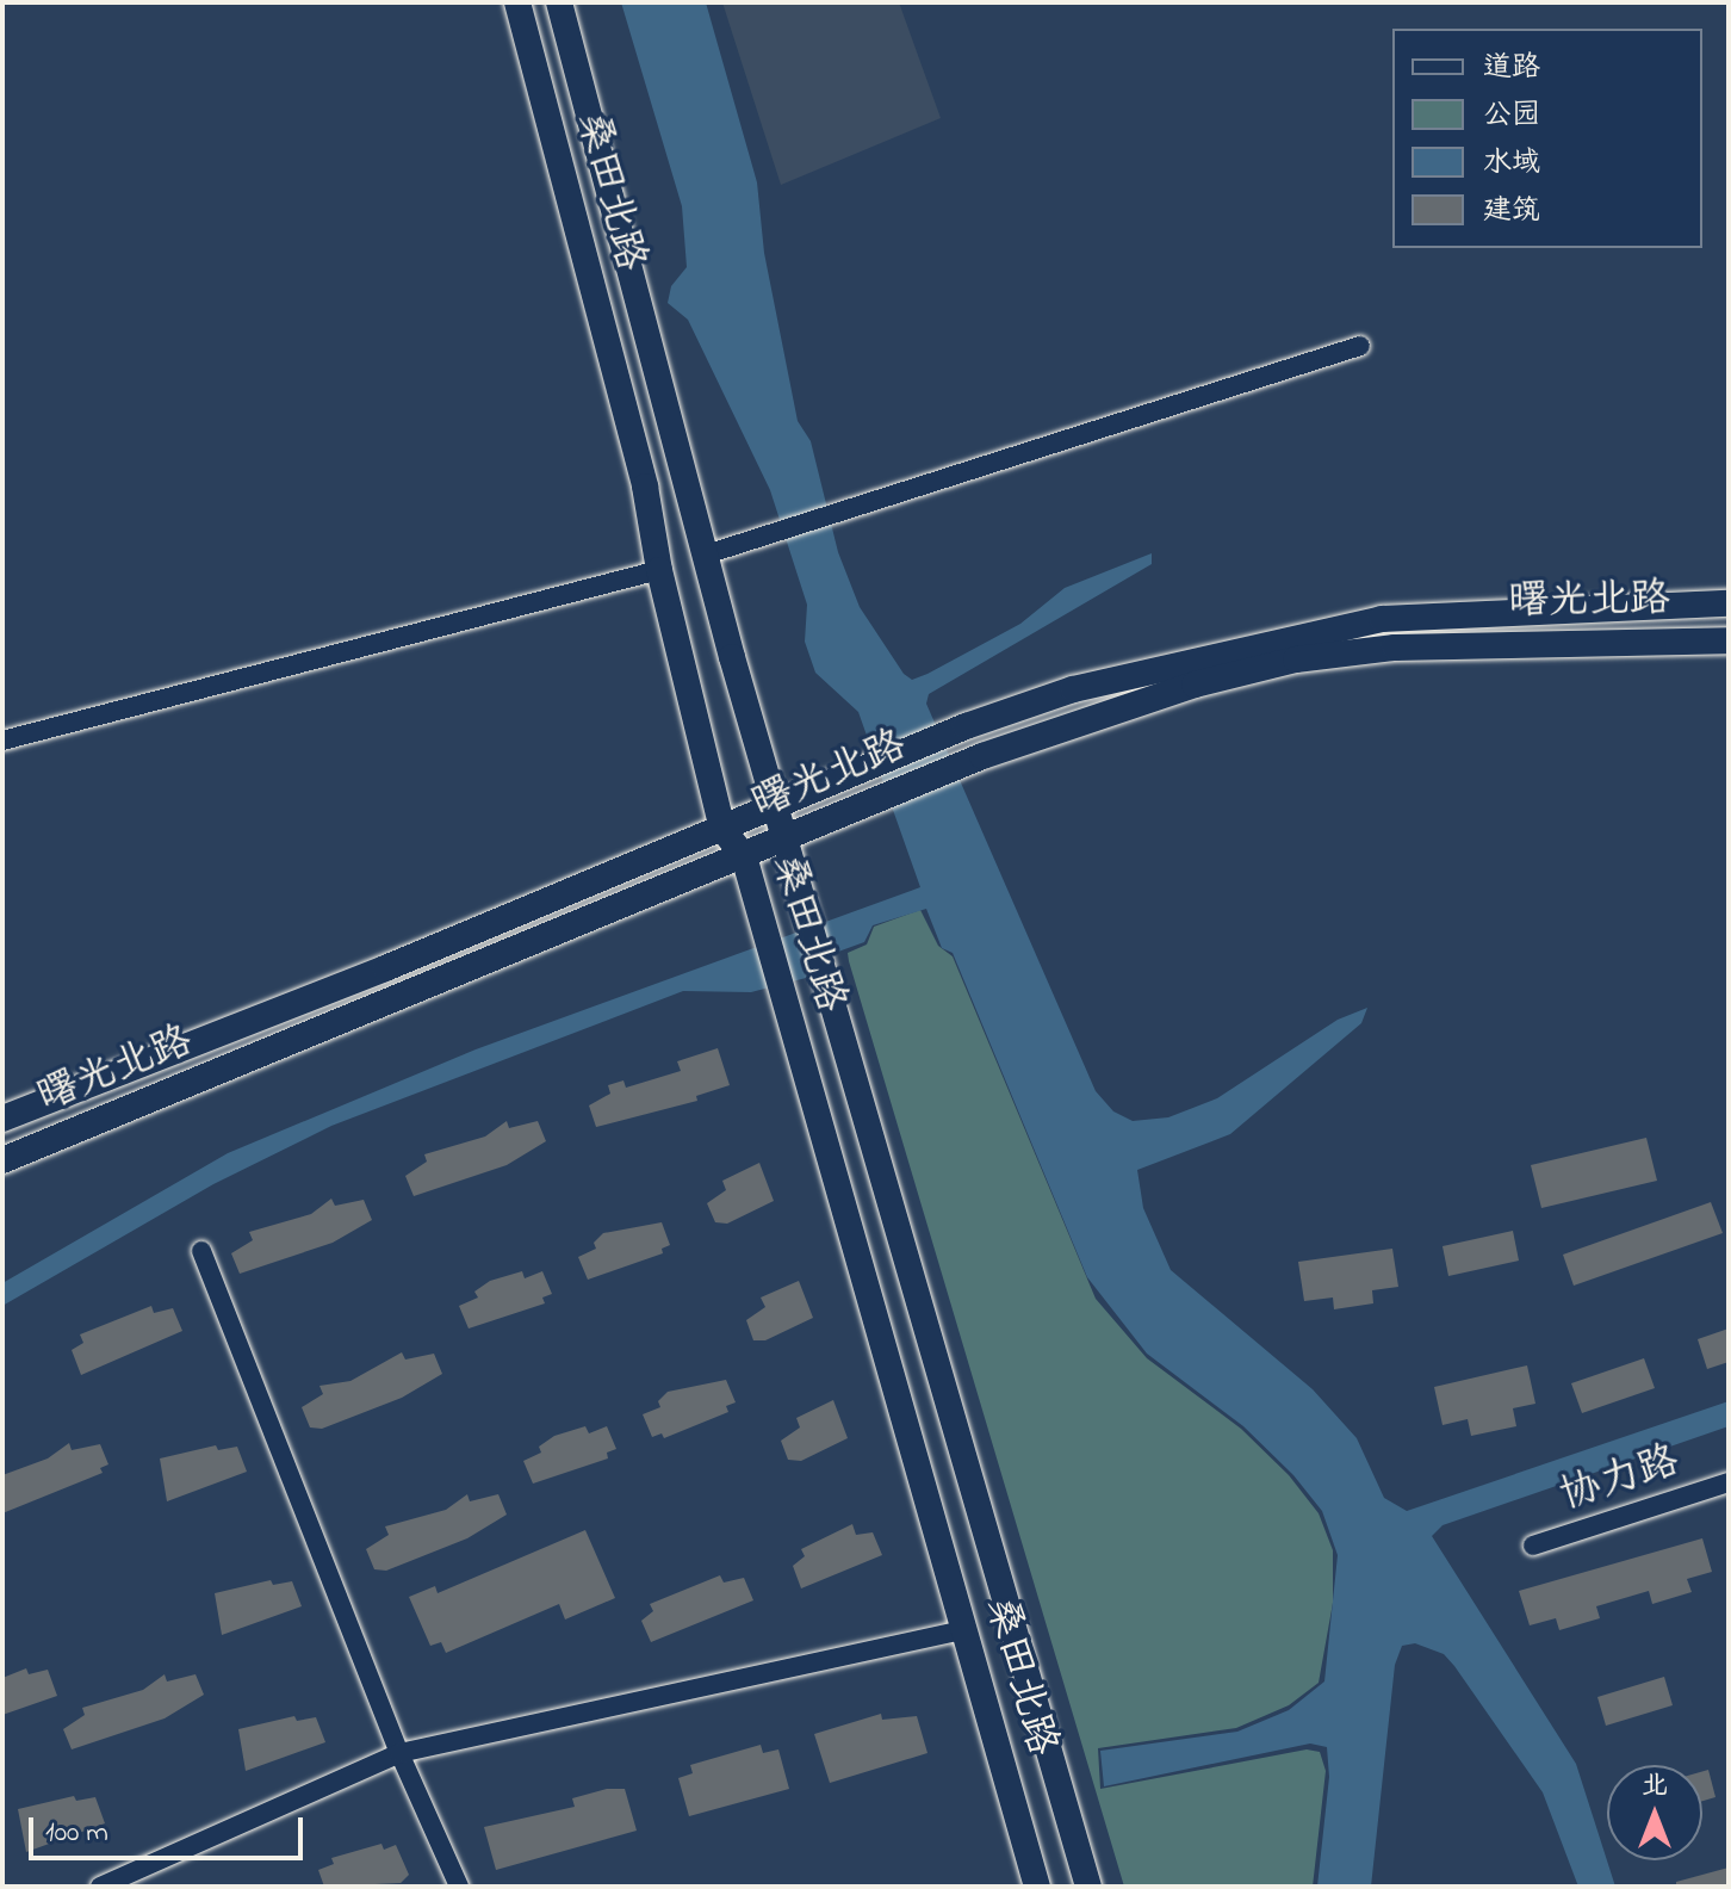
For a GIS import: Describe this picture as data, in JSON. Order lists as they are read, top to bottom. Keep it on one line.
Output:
{"streets":{"main road":["桑田北路","曙光北路"],"street":["协力路"]},"crossings":[["桑田北路","曙光北路"]],"legend":["道路","公园","水域","建筑"],"scale_bar":"100 m","north":"top"}
